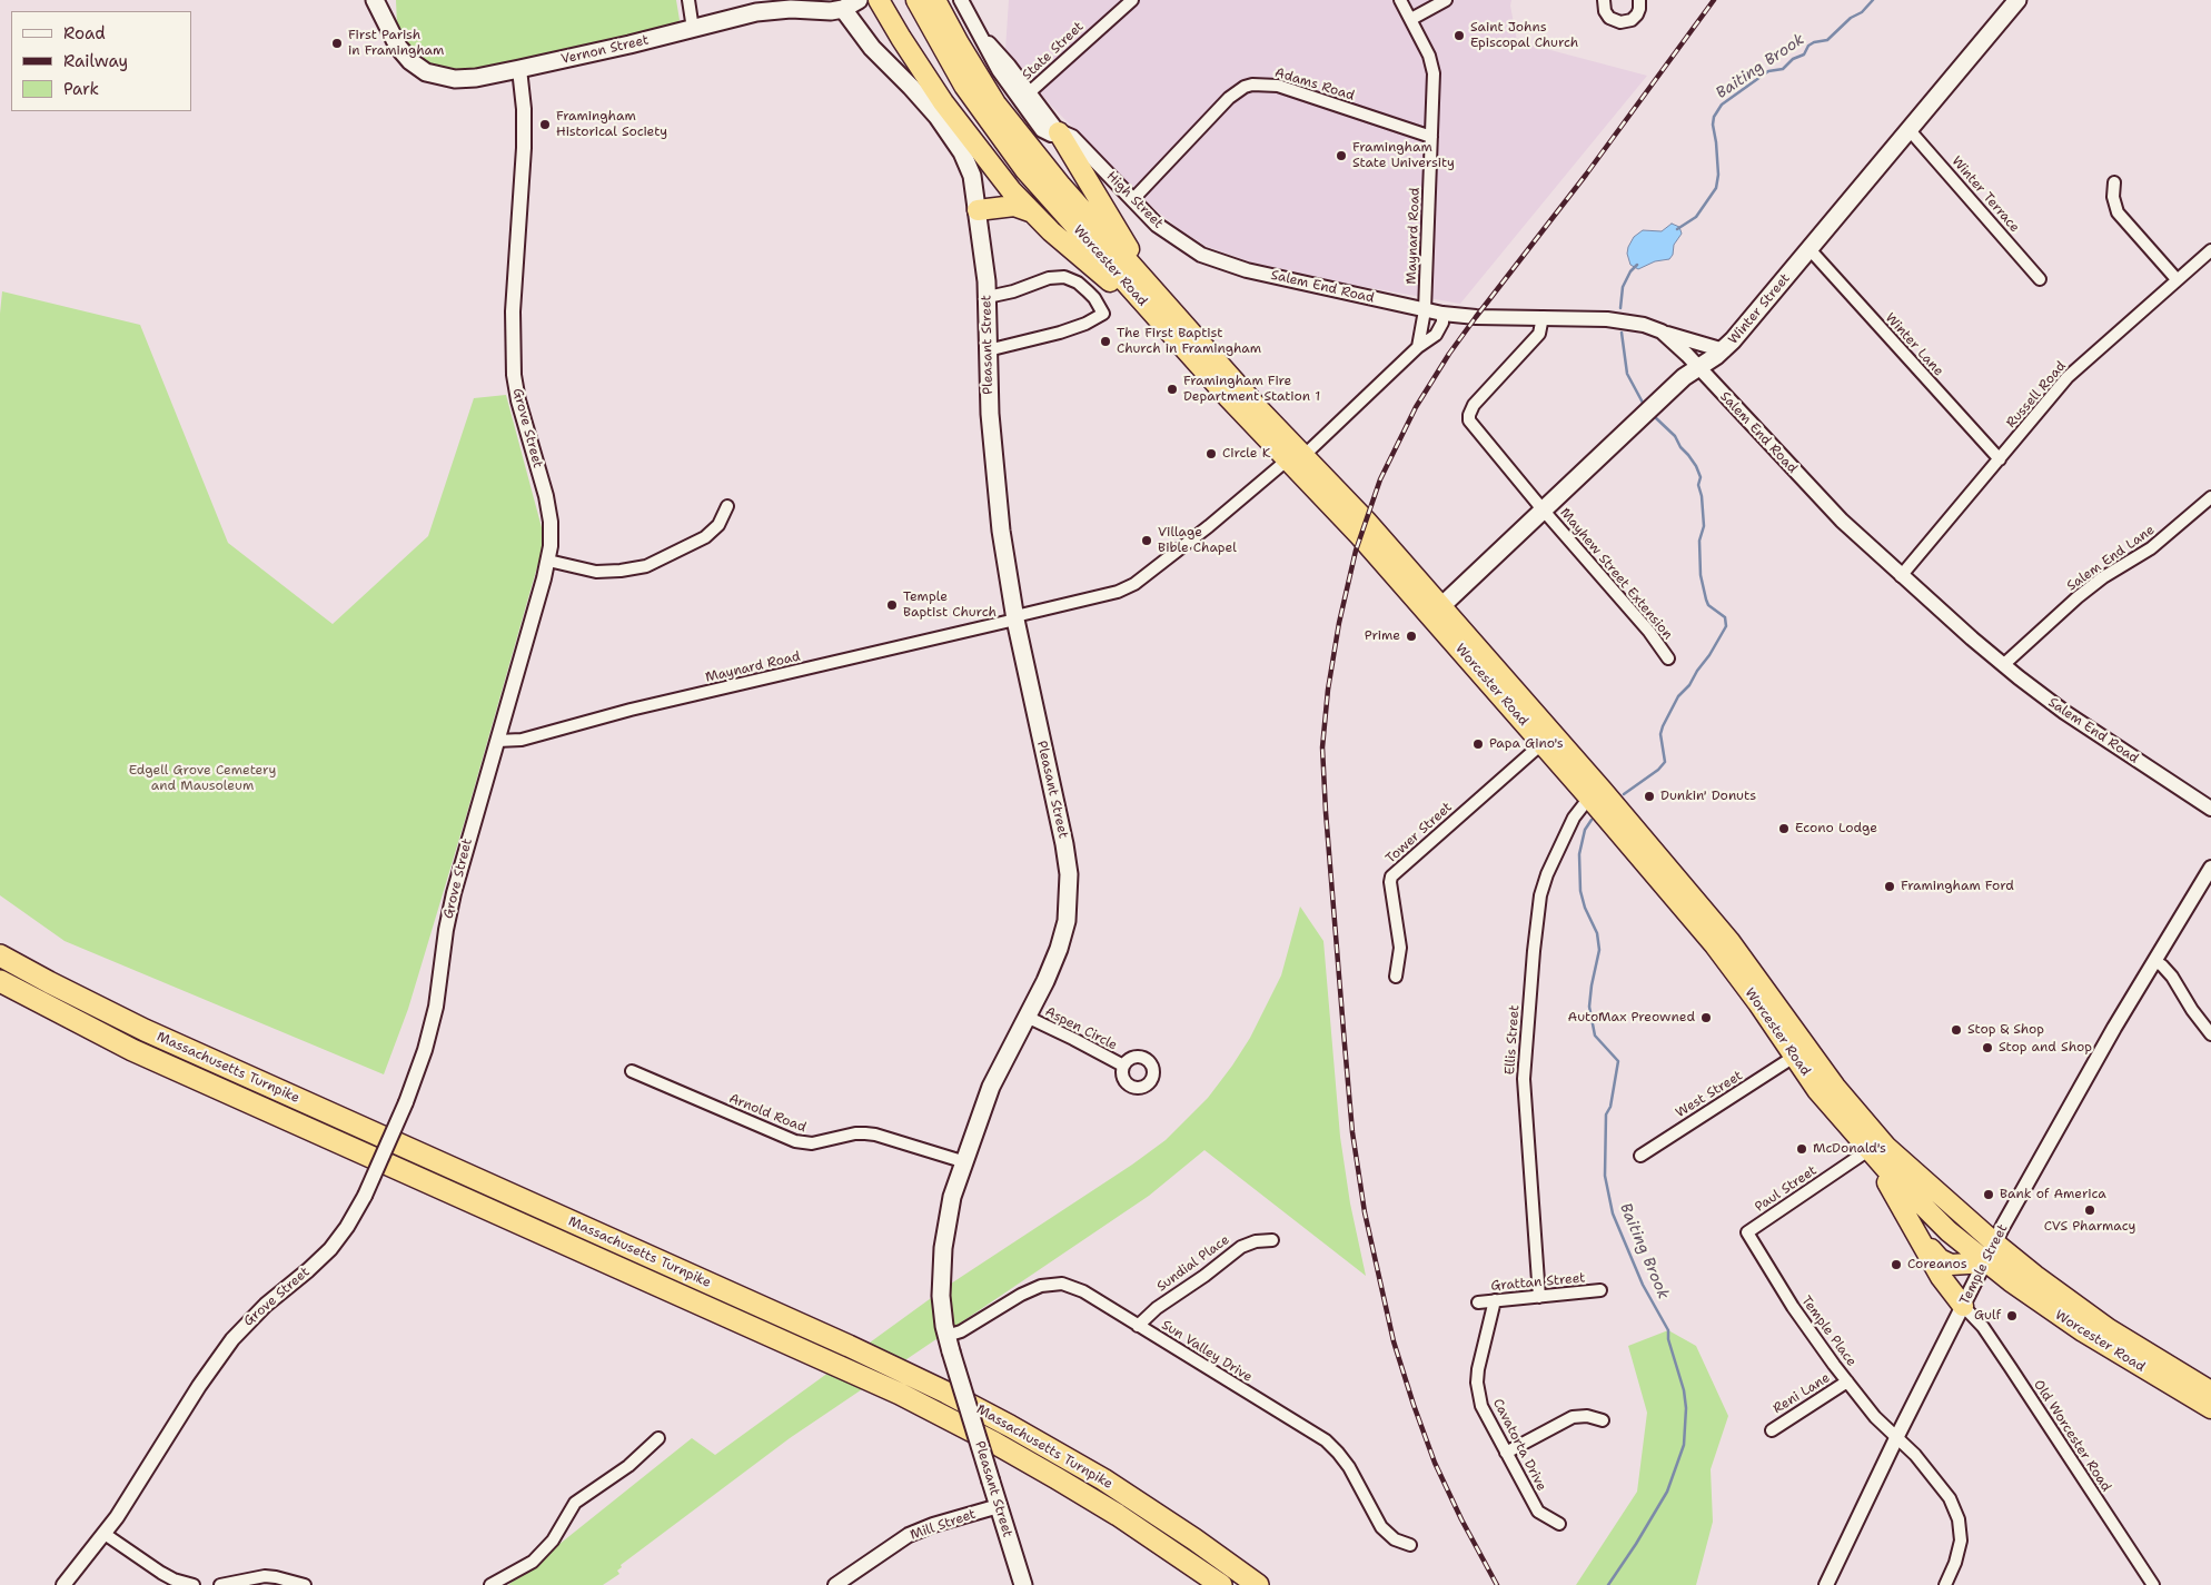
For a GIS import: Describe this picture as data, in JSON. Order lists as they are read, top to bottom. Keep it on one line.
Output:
{"streets":{"highway":["Worcester Road","Massachusetts Turnpike"],"main road":["Vernon Street","Winter Street","Pleasant Street"],"street":["State Street","Adams Road","Winter Terrace","High Street","Maynard Road","Salem End Road","Winter Lane","Russell Road","Grove Street","Salem End Lane","Mayhew Street Extension","Tower Street","Aspen Circle","Ellis Street","West Street","Arnold Road","Paul Street","Sundial Place","Temple Street","Grattan Street","Temple Place","Sun Valley Drive","Reni Lane","Old Worcester Road","Cavatorta Drive","Mill Street"]},"crossings":[["Vernon Street","Pleasant Street"],["Vernon Street","Grove Street"],["State Street","High Street"],["Adams Road","High Street"],["Adams Road","Maynard Road"],["Winter Terrace","Winter Street"],["High Street","Salem End Road"],["Maynard Road","Worcester Road"],["Maynard Road","Salem End Road"],["Maynard Road","Pleasant Street"],["Maynard Road","Grove Street"],["Worcester Road","Winter Street"],["Worcester Road","Tower Street"],["Worcester Road","Ellis Street"],["Worcester Road","West Street"],["Worcester Road","Paul Street"],["Worcester Road","Temple Street"],["Salem End Road","Winter Street"],["Salem End Road","Russell Road"],["Salem End Road","Salem End Lane"],["Salem End Road","Mayhew Street Extension"],["Winter Street","Winter Lane"],["Winter Street","Mayhew Street Extension"],["Pleasant Street","Aspen Circle"],["Pleasant Street","Arnold Road"],["Pleasant Street","Sun Valley Drive"],["Pleasant Street","Mill Street"],["Winter Lane","Russell Road"],["Ellis Street","Grattan Street"],["Paul Street","Temple Place"],["Sundial Place","Sun Valley Drive"],["Temple Street","Temple Place"],["Temple Street","Old Worcester Road"],["Grattan Street","Cavatorta Drive"],["Temple Place","Reni Lane"]],"water":["Baiting Brook"],"parks":["Edgell Grove Cemetery and Mausoleum"],"places":["Saint Johns Episcopal Church","First Parish in Framingham","Framingham Historical Society","Framingham State University","The First Baptist Church in Framingham","Framingham Fire Department Station 1","Circle K","Village Bible Chapel","Temple Baptist Church","Prime","Papa Gino's","Dunkin' Donuts","Econo Lodge","Framingham Ford","AutoMax Preowned","Stop & Shop","Stop and Shop","McDonald's","Bank of America","CVS Pharmacy","Coreanos","Gulf"],"legend":["Road","Railway","Park"]}
